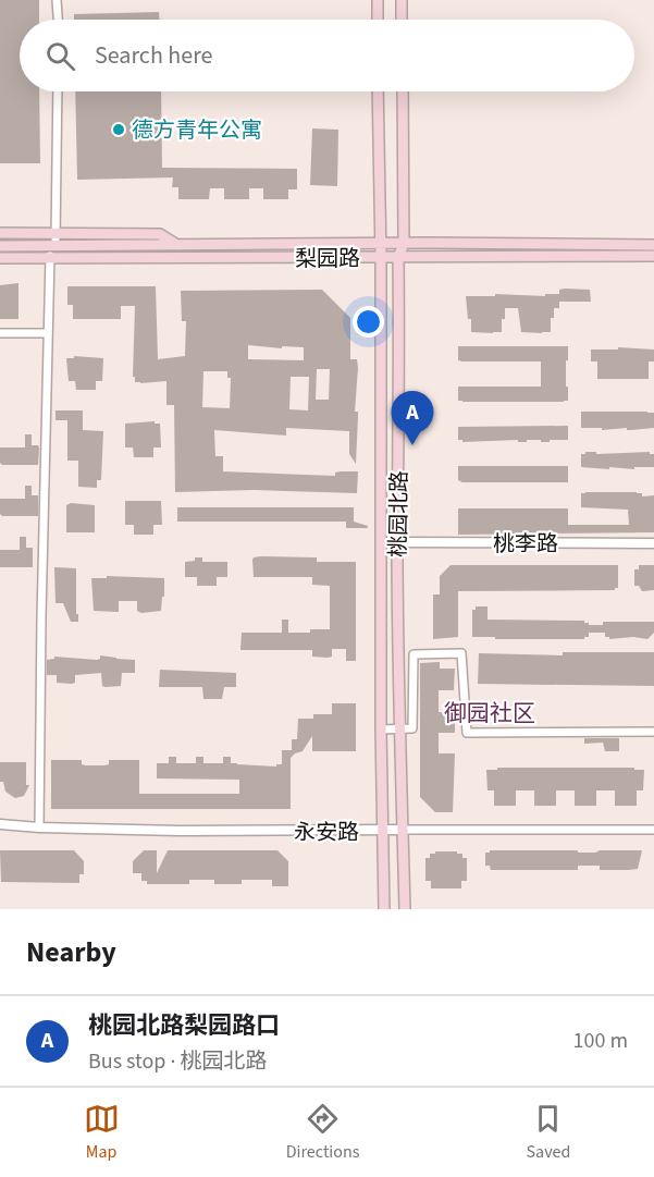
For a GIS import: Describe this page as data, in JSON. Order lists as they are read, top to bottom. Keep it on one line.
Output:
{"streets":{"main road":["梨园路","桃园北路"],"street":["桃李路","永安路"]},"crossings":[["梨园路","桃园北路"],["桃园北路","桃李路"],["桃园北路","永安路"]],"districts":["御园社区"],"places":["德方青年公寓"],"page":{"search":"Search here","pins":"A","heading":"Nearby","list":[{"mark":"A","name":"桃园北路梨园路口","note":"Bus stop · 桃园北路","value":"100 m"}],"nav":["Map","Directions","Saved"]}}
